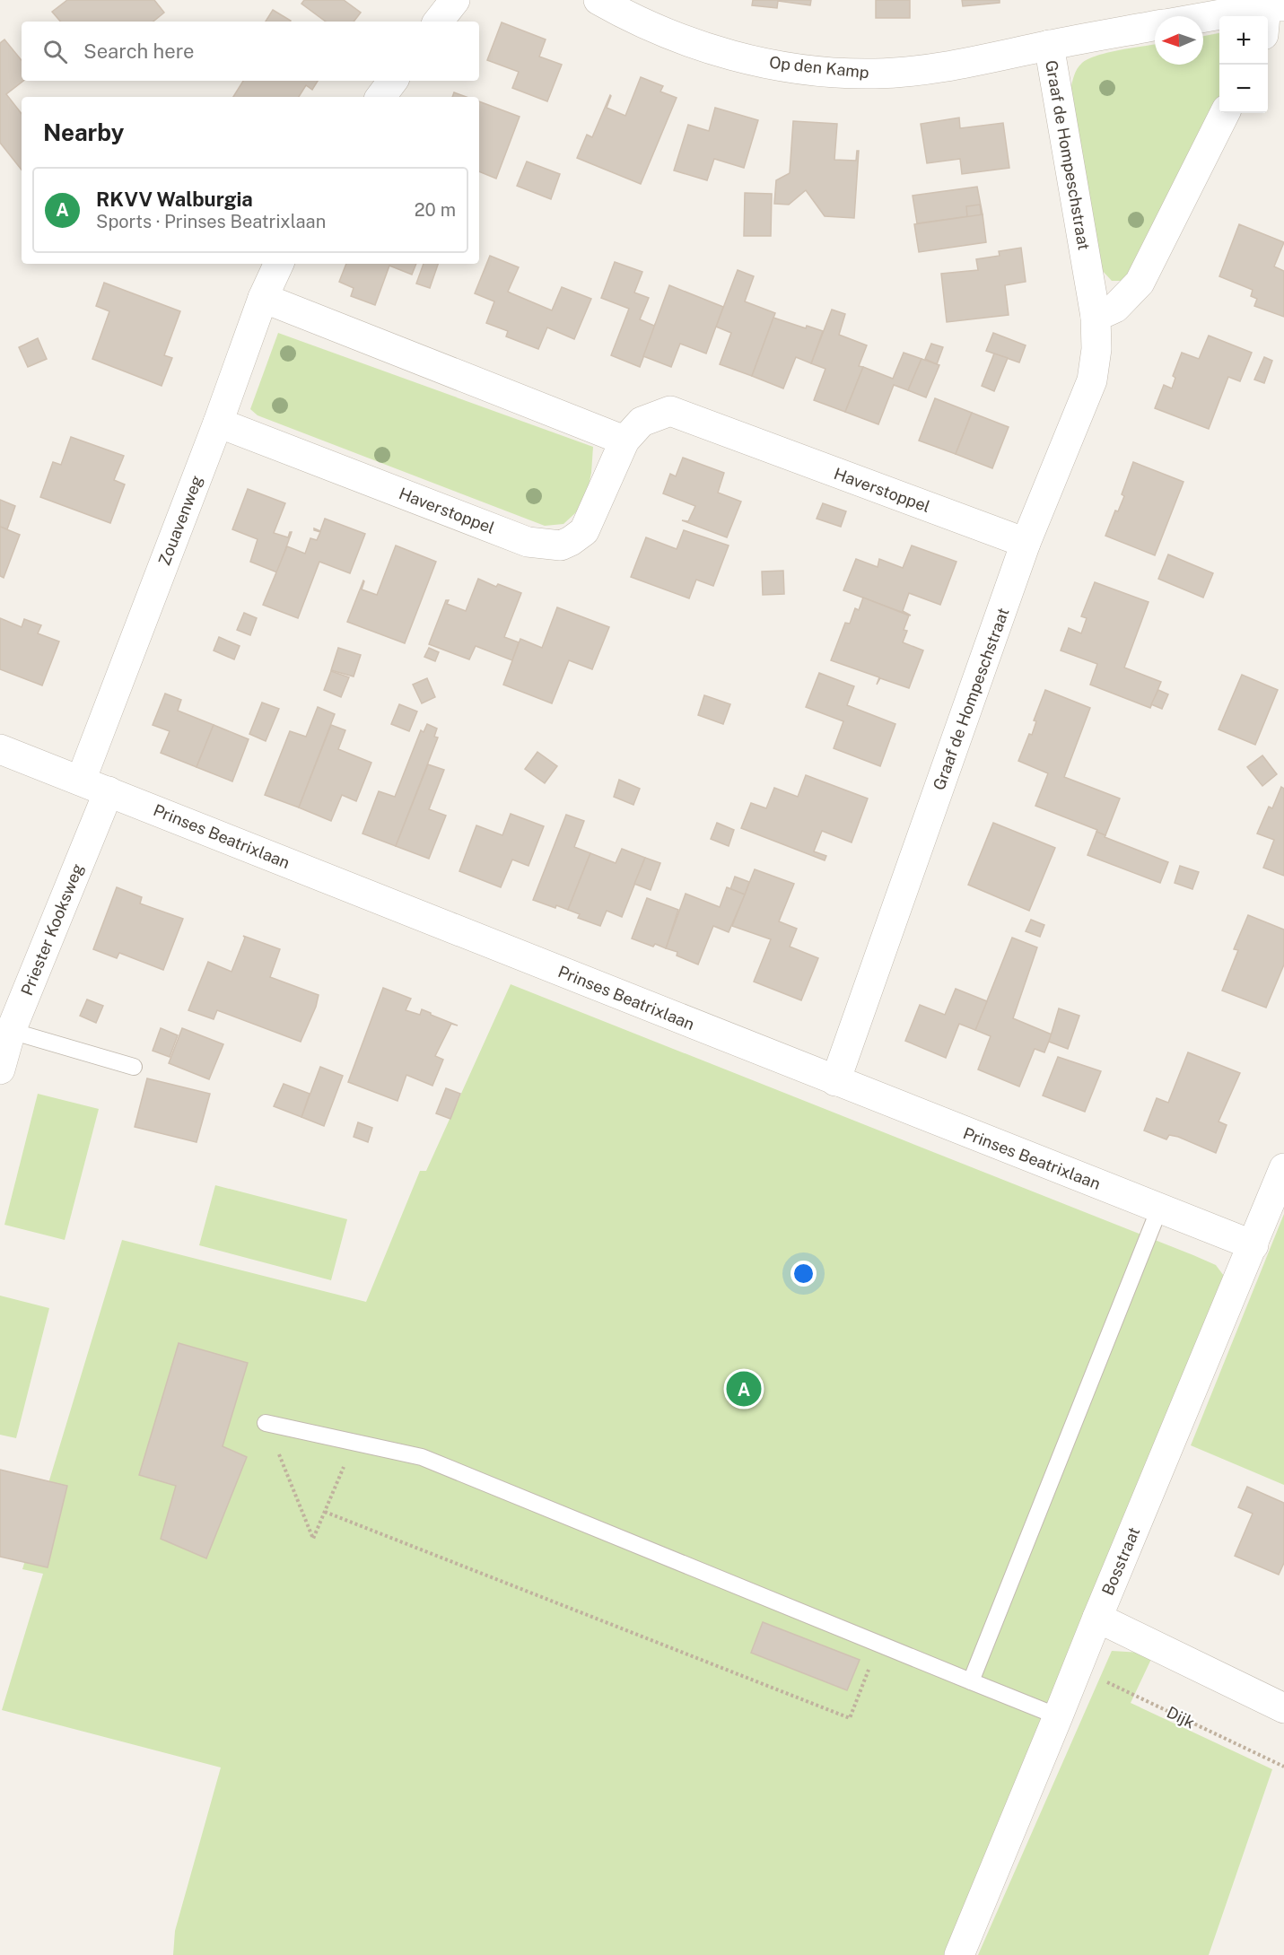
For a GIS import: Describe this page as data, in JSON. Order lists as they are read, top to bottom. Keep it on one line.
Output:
{"streets":{"street":["Op den Kamp","Graaf de Hompeschstraat","Haverstoppel","Zouavenweg","Prinses Beatrixlaan","Priester Kooksweg","Bosstraat"],"path":["Dijk"]},"crossings":[["Op den Kamp","Graaf de Hompeschstraat"],["Graaf de Hompeschstraat","Haverstoppel"],["Graaf de Hompeschstraat","Prinses Beatrixlaan"],["Haverstoppel","Zouavenweg"],["Zouavenweg","Prinses Beatrixlaan"],["Prinses Beatrixlaan","Priester Kooksweg"],["Prinses Beatrixlaan","Bosstraat"],["Bosstraat","Dijk"]],"north":"left","page":{"map_buttons":["+","−"],"search":"Search here","heading":"Nearby","list":[{"mark":"A","name":"RKVV Walburgia","note":"Sports · Prinses Beatrixlaan","value":"20 m"}],"pins":"A"}}
